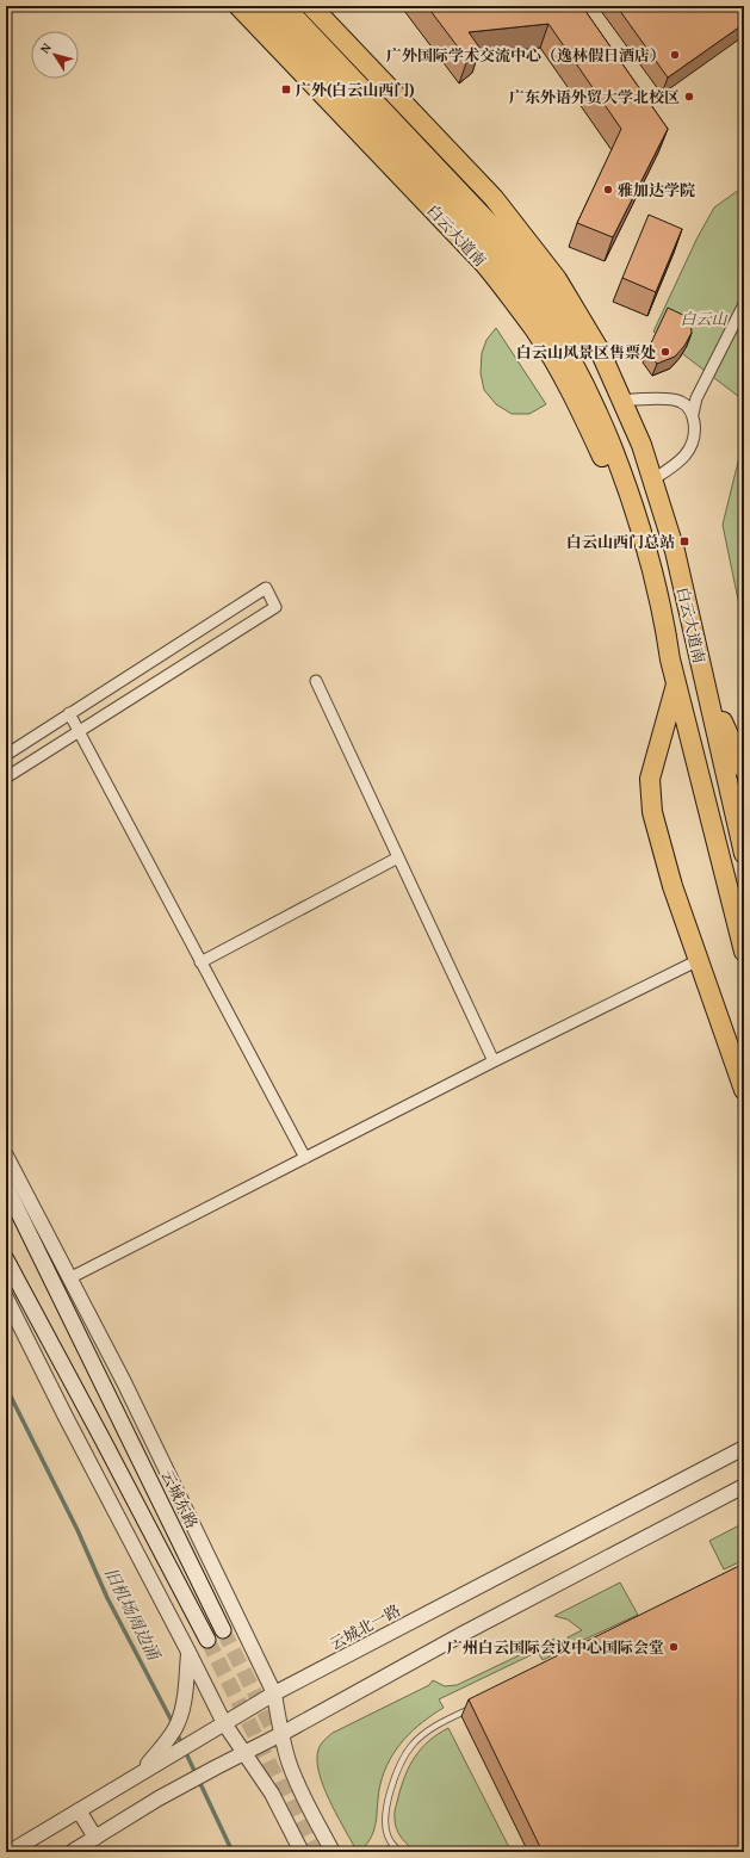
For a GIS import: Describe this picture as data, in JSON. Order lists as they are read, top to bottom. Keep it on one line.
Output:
{"streets":{"highway":["白云大道南"],"main road":["云城东路"],"street":["云城北一路"]},"crossings":[["云城东路","云城北一路"]],"water":["旧机场周边涌"],"parks":["白云山"],"places":{"other":["广外国际学术交流中心（逸林假日酒店）","广东外语外贸大学北校区","雅加达学院","白云山风景区售票处","广州白云国际会议中心国际会堂"],"transit":["广外(白云山西门)","白云山西门总站"]},"north":"top left"}
